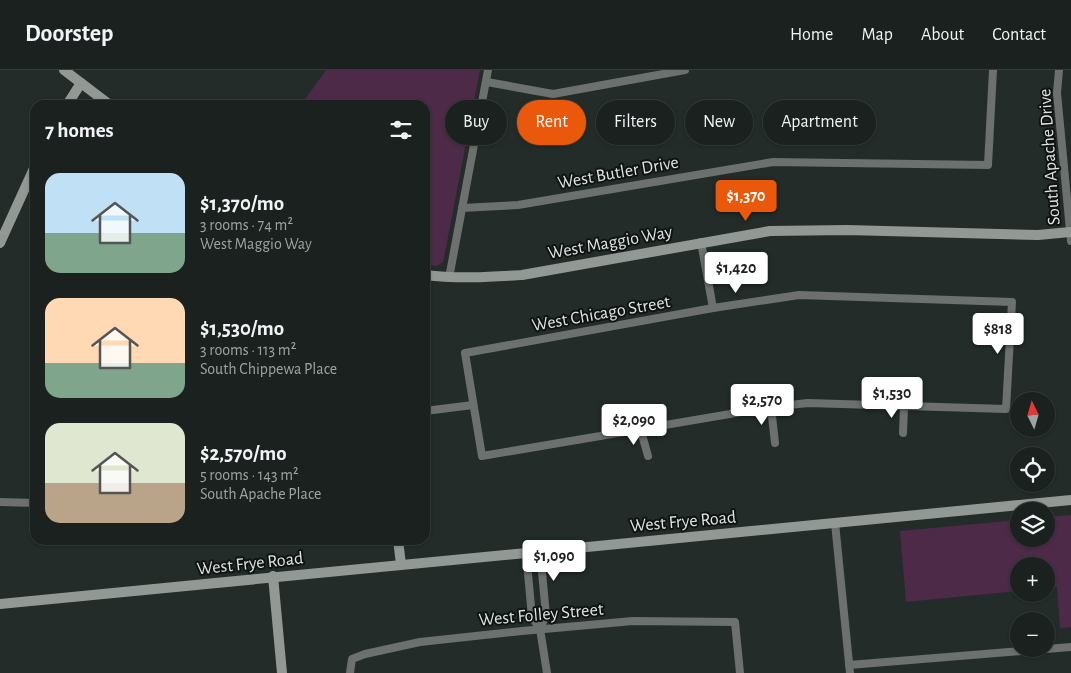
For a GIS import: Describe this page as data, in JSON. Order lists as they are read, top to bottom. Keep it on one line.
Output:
{"streets":{"street":["South Apache Drive","West Butler Drive","West Maggio Way","West Chicago Street","West Frye Road","West Folley Street"]},"crossings":[["South Apache Drive","West Maggio Way"]],"north":"top","page":{"header":"Doorstep","nav":["Home","Map","About","Contact"],"chip":["Buy","Rent","Filters","New","Apartment"],"heading":"7 homes","list":[{"name":"$1,370/mo","note":"3 rooms · 74 m² · West Maggio Way"},{"name":"$1,530/mo","note":"3 rooms · 113 m² · South Chippewa Place"},{"name":"$2,570/mo","note":"5 rooms · 143 m² · South Apache Place"}],"price":["$1,370","$1,420","$818","$1,530","$2,570","$2,090","$1,090"],"map_buttons":["+","−"]}}
